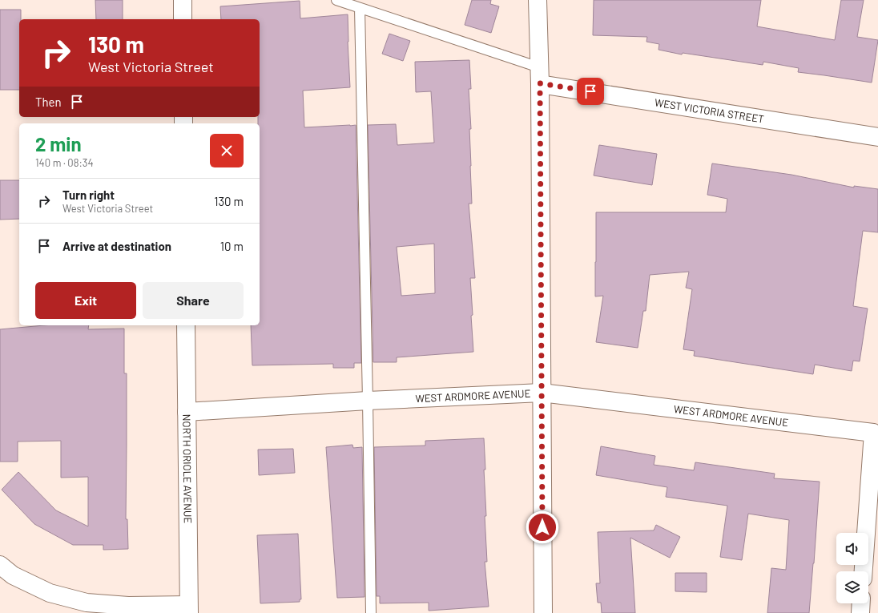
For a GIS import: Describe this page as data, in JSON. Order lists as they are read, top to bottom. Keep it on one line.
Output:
{"streets":{"street":["WEST VICTORIA STREET","WEST ARDMORE AVENUE","NORTH ORIOLE AVENUE"]},"crossings":[["WEST ARDMORE AVENUE","NORTH ORIOLE AVENUE"]],"page":{"turn":["130 m","West Victoria Street"],"then":"Then","heading":["2 min","140 m · 08:34"],"list":[{"name":"Turn right","note":"West Victoria Street","value":"130 m"},{"name":"Arrive at destination","value":"10 m"}],"buttons":["Exit","Share"]}}
